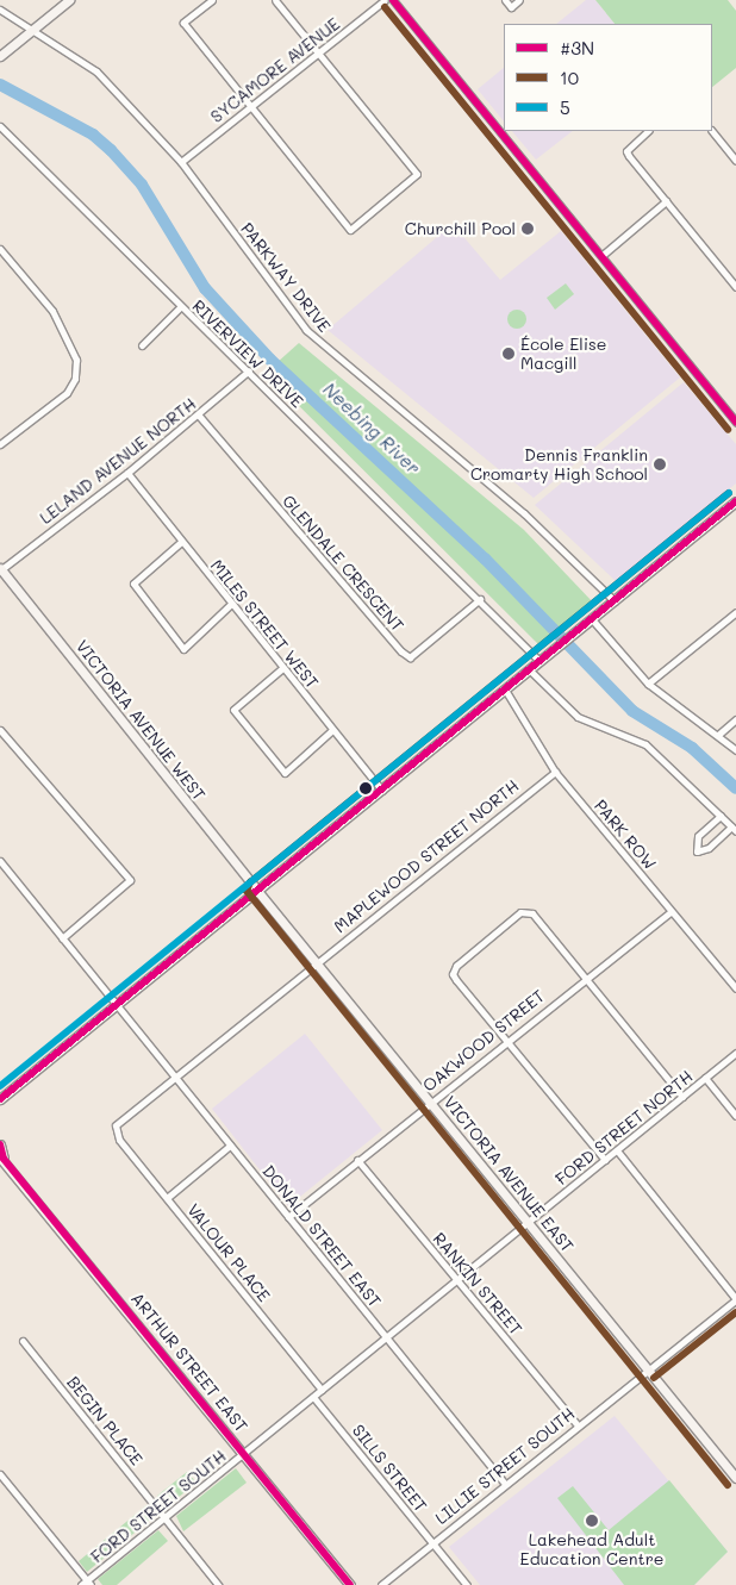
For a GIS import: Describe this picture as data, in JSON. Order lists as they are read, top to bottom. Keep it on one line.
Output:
{"streets":{"main road":["VICTORIA AVENUE WEST","VICTORIA AVENUE EAST","ARTHUR STREET EAST"],"street":["SYCAMORE AVENUE","PARKWAY DRIVE","RIVERVIEW DRIVE","LELAND AVENUE NORTH","GLENDALE CRESCENT","MILES STREET WEST","PARK ROW","MAPLEWOOD STREET NORTH","OAKWOOD STREET","FORD STREET NORTH","DONALD STREET EAST","VALOUR PLACE","RANKIN STREET","BEGIN PLACE","LILLIE STREET SOUTH","SILLS STREET","FORD STREET SOUTH"]},"crossings":[["SYCAMORE AVENUE","PARKWAY DRIVE"],["RIVERVIEW DRIVE","LELAND AVENUE NORTH"],["RIVERVIEW DRIVE","GLENDALE CRESCENT"],["LELAND AVENUE NORTH","GLENDALE CRESCENT"],["LELAND AVENUE NORTH","MILES STREET WEST"],["LELAND AVENUE NORTH","VICTORIA AVENUE WEST"],["VICTORIA AVENUE WEST","VICTORIA AVENUE EAST"],["PARK ROW","MAPLEWOOD STREET NORTH"],["PARK ROW","OAKWOOD STREET"],["MAPLEWOOD STREET NORTH","VICTORIA AVENUE EAST"],["MAPLEWOOD STREET NORTH","DONALD STREET EAST"],["MAPLEWOOD STREET NORTH","VALOUR PLACE"],["OAKWOOD STREET","VICTORIA AVENUE EAST"],["OAKWOOD STREET","DONALD STREET EAST"],["OAKWOOD STREET","RANKIN STREET"],["FORD STREET NORTH","VICTORIA AVENUE EAST"],["FORD STREET NORTH","FORD STREET SOUTH"],["VICTORIA AVENUE EAST","LILLIE STREET SOUTH"],["VICTORIA AVENUE EAST","FORD STREET SOUTH"],["DONALD STREET EAST","LILLIE STREET SOUTH"],["DONALD STREET EAST","FORD STREET SOUTH"],["VALOUR PLACE","FORD STREET SOUTH"],["RANKIN STREET","LILLIE STREET SOUTH"],["RANKIN STREET","FORD STREET SOUTH"],["ARTHUR STREET EAST","FORD STREET SOUTH"],["BEGIN PLACE","FORD STREET SOUTH"],["LILLIE STREET SOUTH","SILLS STREET"],["SILLS STREET","FORD STREET SOUTH"]],"water":["Neebing River"],"places":["Churchill Pool","École Elise Macgill","Dennis Franklin Cromarty High School","Lakehead Adult Education Centre"],"lines":["transit line #3N","transit line 10","transit line 5"],"legend":["#3N","10","5"]}
